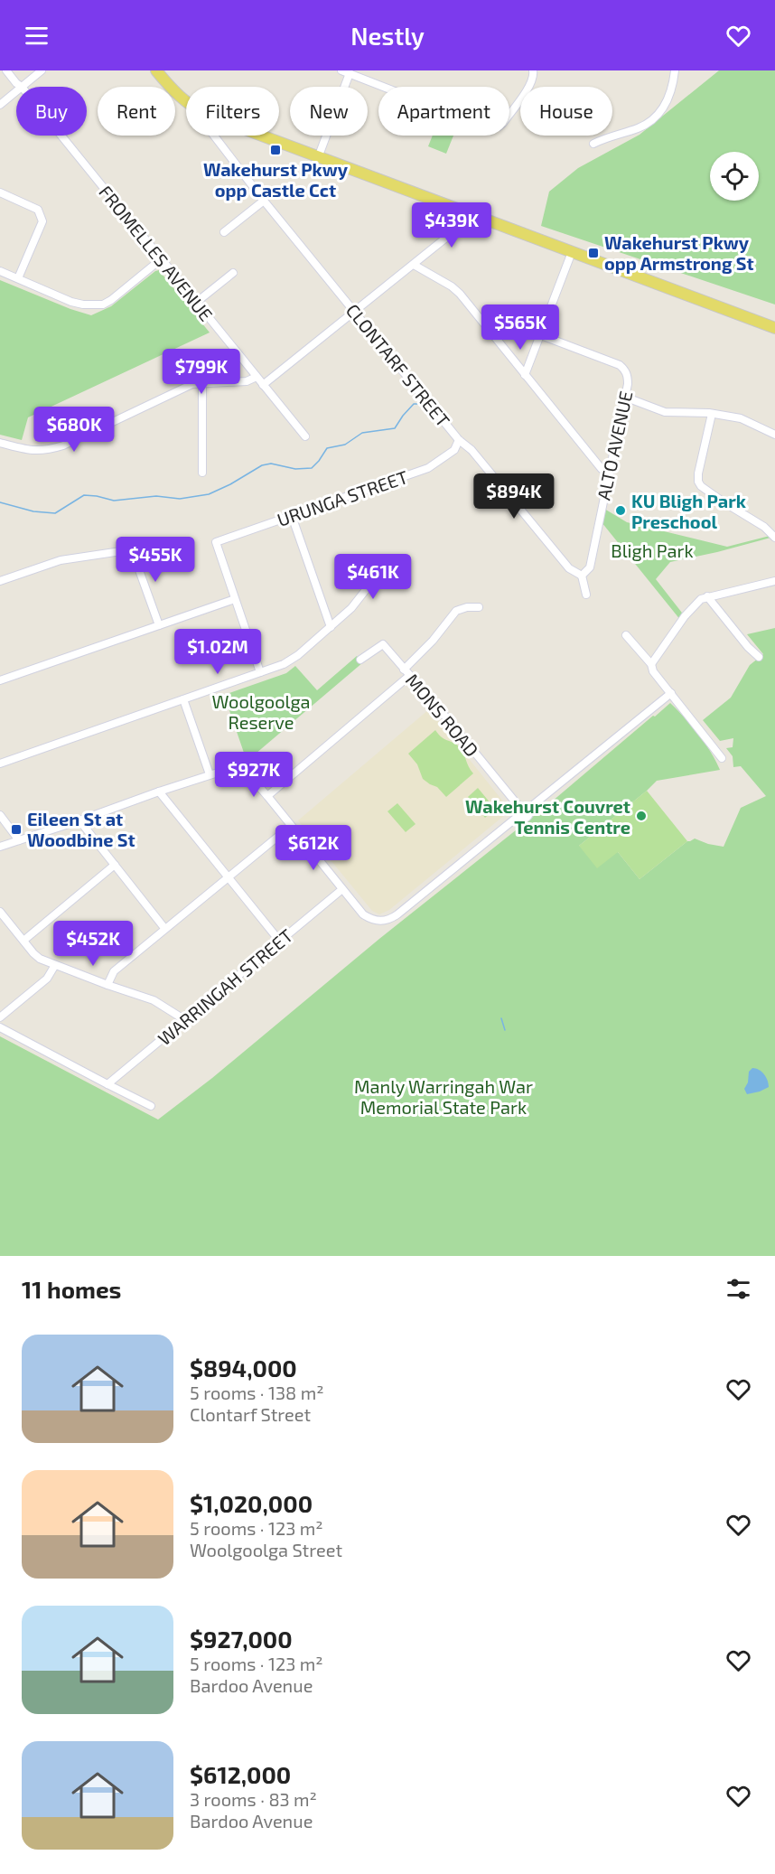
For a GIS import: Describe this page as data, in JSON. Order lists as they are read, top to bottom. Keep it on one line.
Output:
{"streets":{"street":["FROMELLES AVENUE","CLONTARF STREET","ALTO AVENUE","URUNGA STREET","MONS ROAD","WARRINGAH STREET"]},"crossings":[["CLONTARF STREET","ALTO AVENUE"],["CLONTARF STREET","URUNGA STREET"]],"parks":["Bligh Park","Woolgoolga Reserve","Manly Warringah War Memorial State Park"],"places":{"transit":["Wakehurst Pkwy opp Castle Cct","Wakehurst Pkwy opp Armstrong St","Eileen St at Woodbine St"],"other":["KU Bligh Park Preschool","Wakehurst Couvret Tennis Centre"]},"page":{"header":"Nestly","chip":["Buy","Rent","Filters","New","Apartment","House"],"price":["$439K","$565K","$799K","$680K","$894K","$455K","$461K","$1.02M","$927K","$612K","$452K"],"heading":"11 homes","list":[{"name":"$894,000","note":"5 rooms · 138 m² · Clontarf Street"},{"name":"$1,020,000","note":"5 rooms · 123 m² · Woolgoolga Street"},{"name":"$927,000","note":"5 rooms · 123 m² · Bardoo Avenue"},{"name":"$612,000","note":"3 rooms · 83 m² · Bardoo Avenue"}]}}
